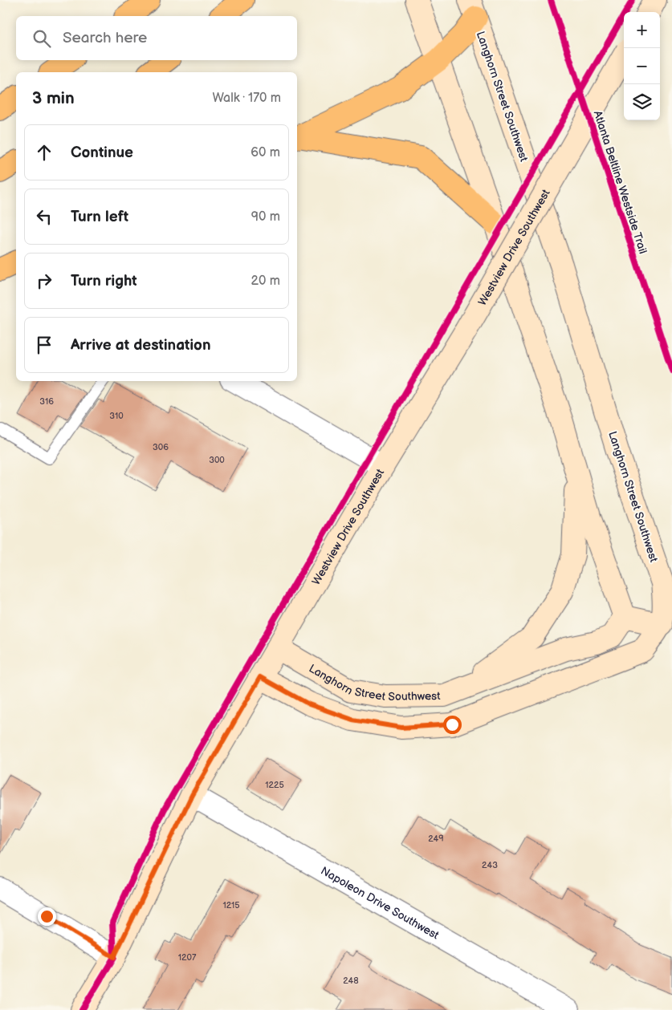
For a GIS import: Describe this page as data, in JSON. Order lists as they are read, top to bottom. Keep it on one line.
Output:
{"streets":{"street":["Langhorn Street Southwest","Westview Drive Southwest","Napoleon Drive Southwest"],"cycle path":["Atlanta Beltline Westside Trail"]},"crossings":[["Langhorn Street Southwest","Westview Drive Southwest"],["Westview Drive Southwest","Napoleon Drive Southwest"]],"house_numbers":["316","310","306","300","1225","249","243","1215","1207","248"],"page":{"map_buttons":["+","−"],"search":"Search here","heading":["3 min","Walk · 170 m"],"list":[["Continue","60 m"],["Turn left","90 m"],["Turn right","20 m"],"Arrive at destination"]}}
